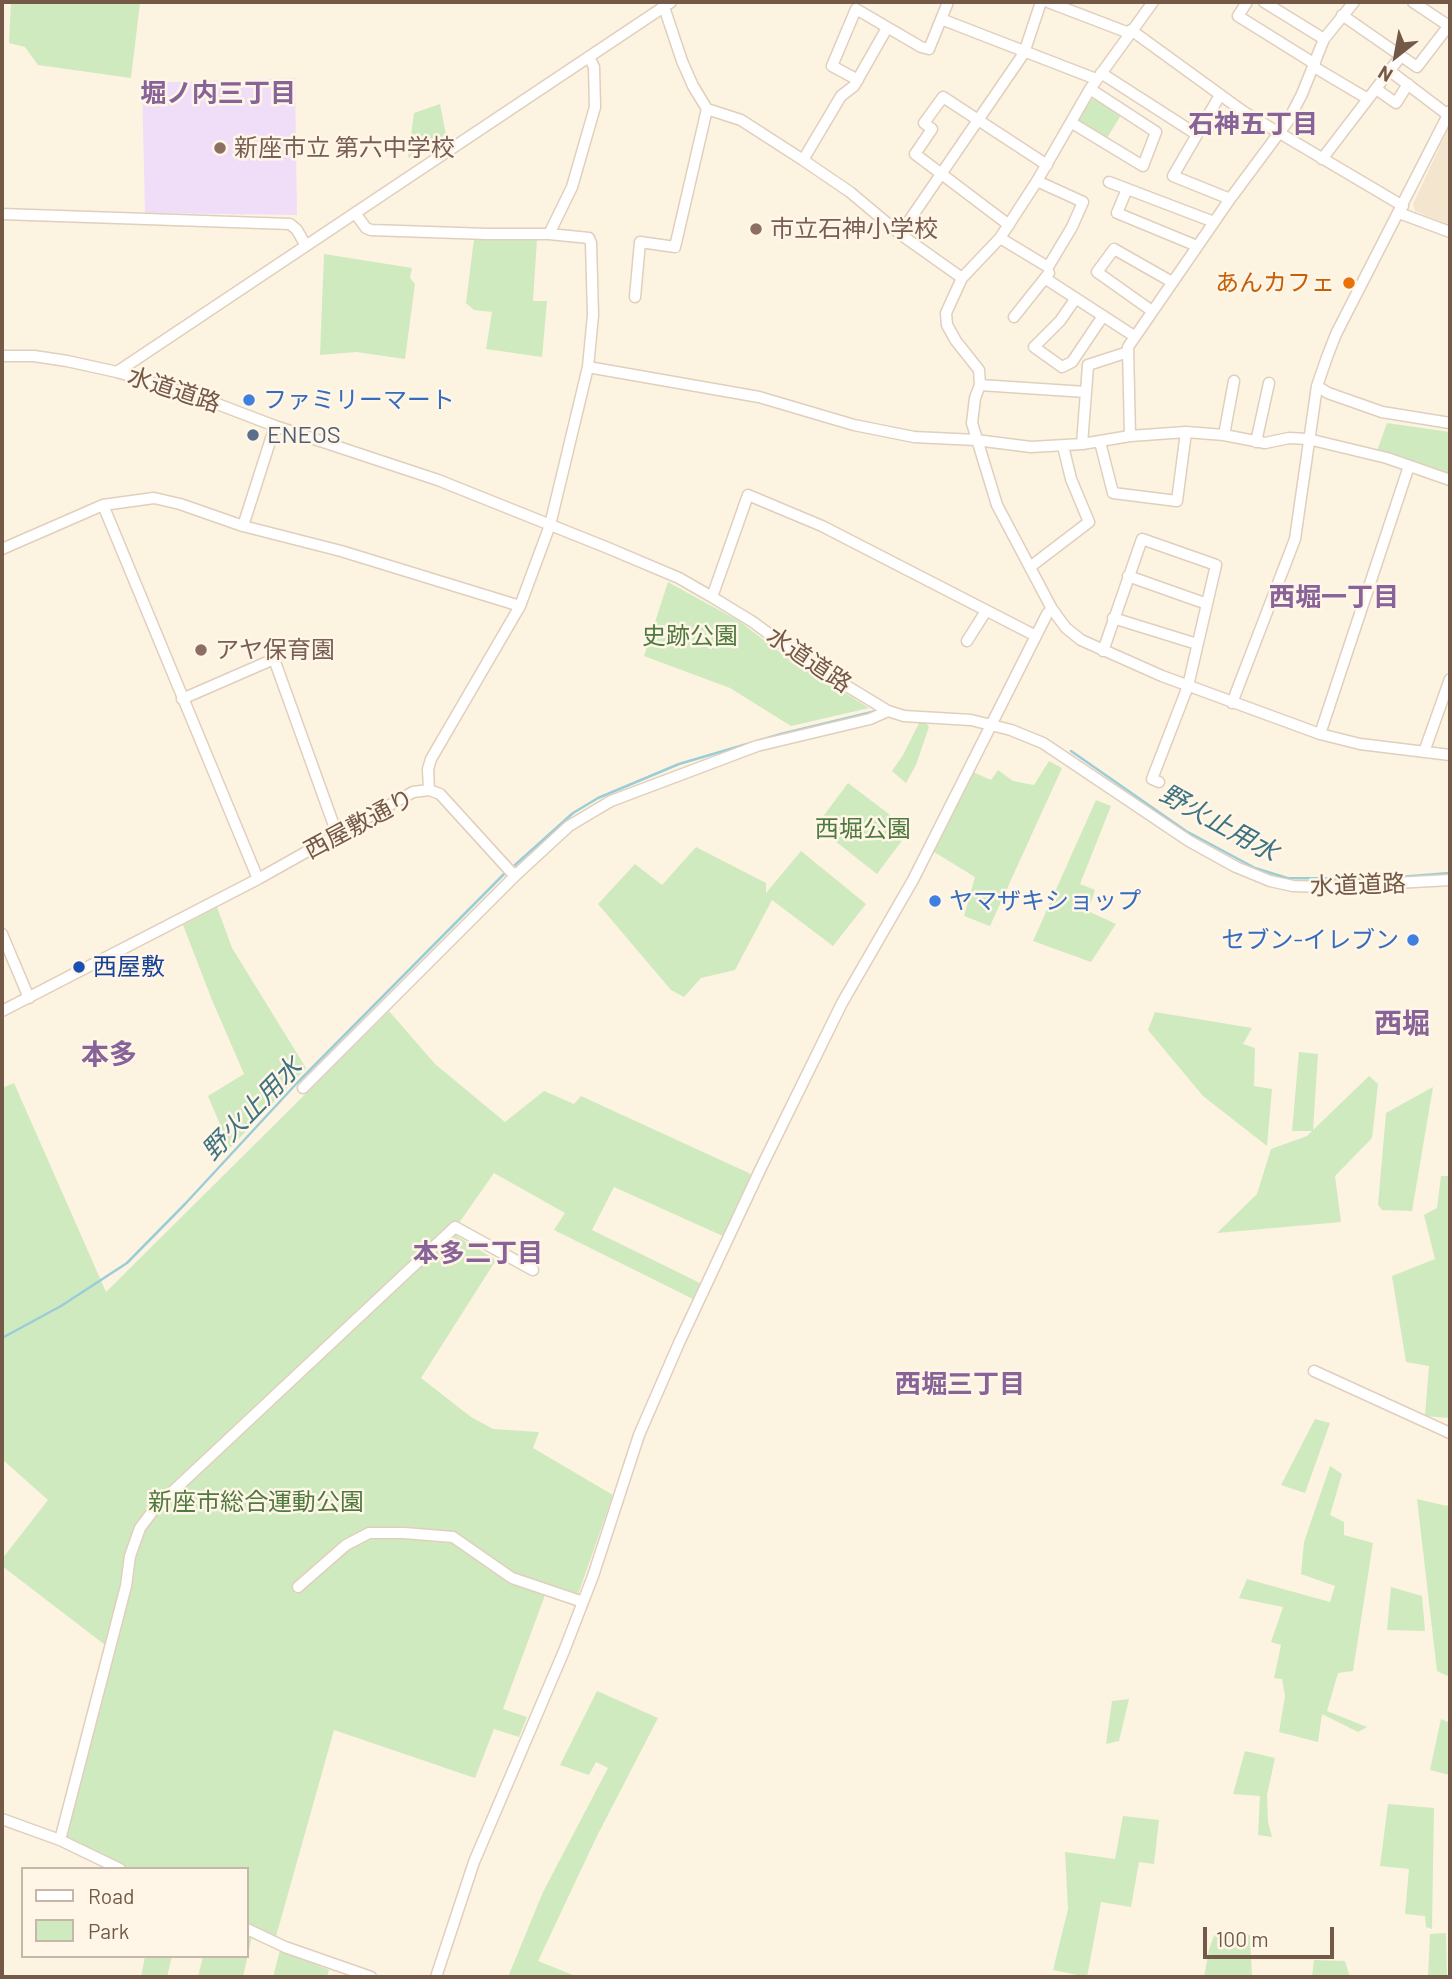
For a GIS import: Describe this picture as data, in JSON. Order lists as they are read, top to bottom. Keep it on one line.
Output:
{"streets":{"street":["水道道路","西屋敷通り"]},"districts":["堀ノ内三丁目","石神五丁目","西堀一丁目","西堀","本多","本多二丁目","西堀三丁目"],"water":["野火止用水"],"parks":["史跡公園","西堀公園","新座市総合運動公園"],"places":["新座市立 第六中学校","市立石神小学校","あんカフェ","ファミリーマート","ENEOS","アヤ保育園","ヤマザキショップ","セブン-イレブン","西屋敷"],"legend":["Road","Park"],"scale_bar":"100 m","north":"bottom left"}
